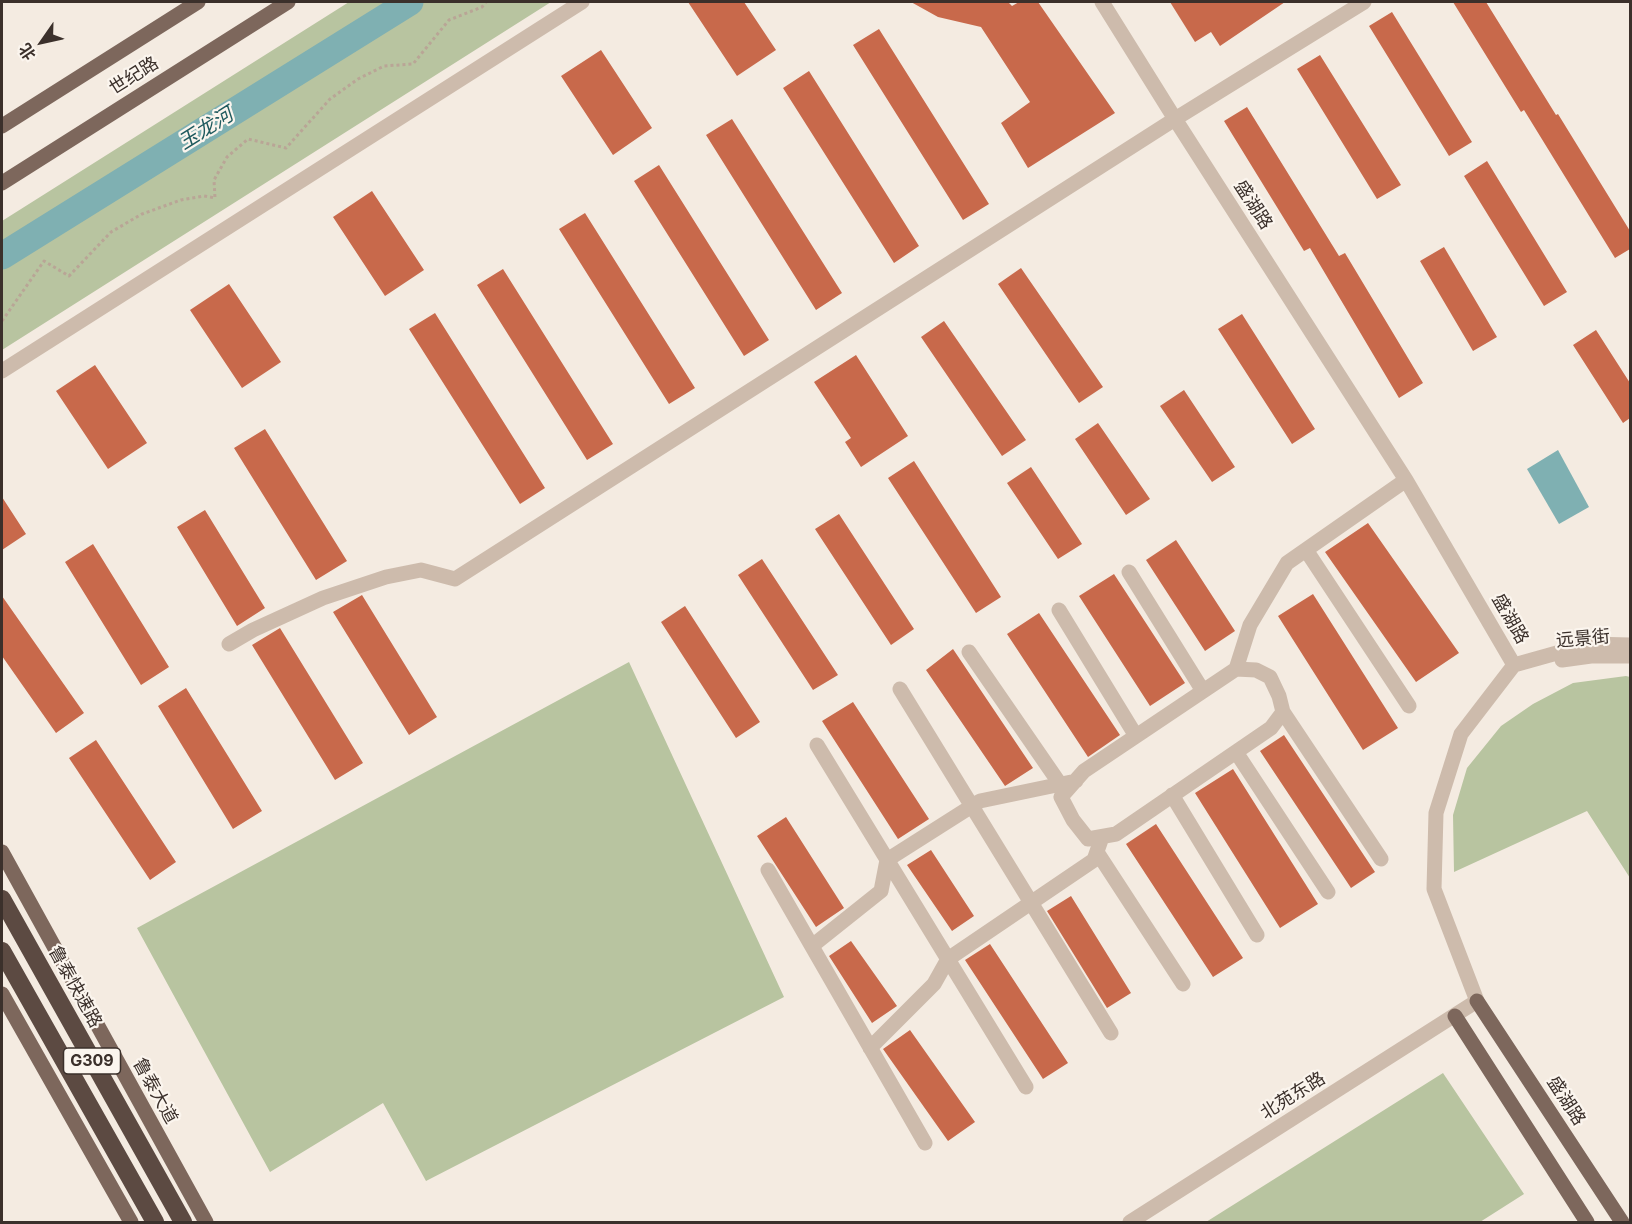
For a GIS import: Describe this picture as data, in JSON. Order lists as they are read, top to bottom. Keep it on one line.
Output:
{"streets":{"highway":["鲁泰快速路","G309"],"main road":["世纪路","盛湖路","鲁泰大道"],"street":["远景街","北苑东路"]},"crossings":[["盛湖路","远景街"],["盛湖路","北苑东路"]],"water":["玉龙河"],"north":"bottom left"}
